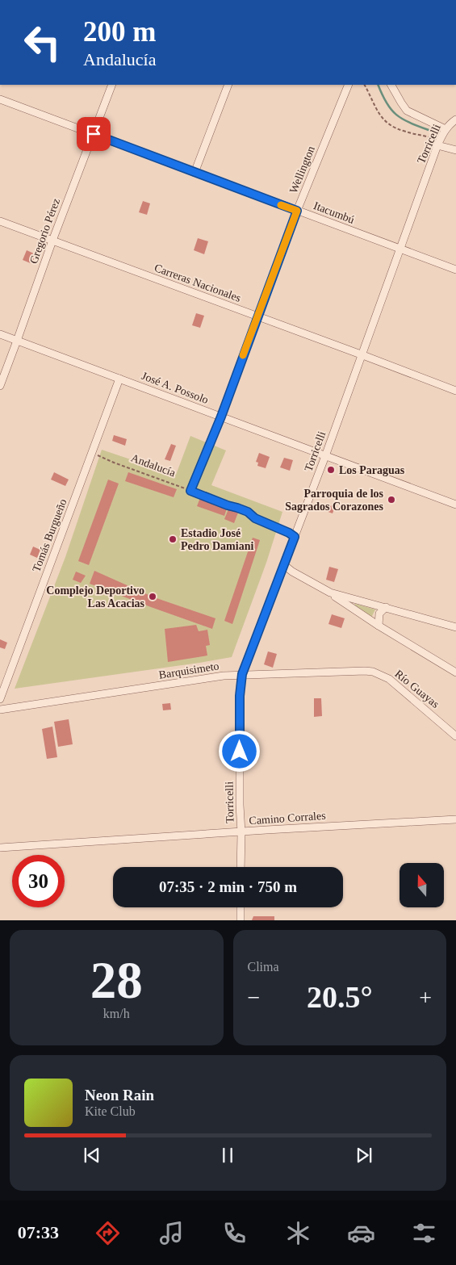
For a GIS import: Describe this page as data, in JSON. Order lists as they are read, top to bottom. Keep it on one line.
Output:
{"streets":{"street":["Torricelli","Wellington","Itacumbú","Gregorio Pérez","Carreras Nacionales","José A. Possolo","Tomás Burgueño","Barquisimeto","Río Guayas","Camino Corrales"],"path":["Andalucía"]},"crossings":[["Torricelli","Itacumbú"],["Torricelli","Carreras Nacionales"],["Torricelli","José A. Possolo"],["Torricelli","Barquisimeto"],["Torricelli","Camino Corrales"],["Wellington","Itacumbú"],["Wellington","Carreras Nacionales"],["Wellington","José A. Possolo"],["Wellington","Andalucía"],["Itacumbú","Gregorio Pérez"],["Gregorio Pérez","Carreras Nacionales"],["Gregorio Pérez","José A. Possolo"],["José A. Possolo","Tomás Burgueño"],["Andalucía","Tomás Burgueño"],["Barquisimeto","Río Guayas"]],"places":["Los Paraguas","Parroquia de los Sagrados Corazones","Estadio José Pedro Damiani","Complejo Deportivo Las Acacias"],"north":"top","page":{"turn":["200 m","Andalucía"],"limit":"30","trip":"07:35 · 2 min · 750 m","tile":[["28","km/h"],"Clima"],"heat":["−","20.5°","+"],"song":["Neon Rain","Kite Club"],"tabs":"07:33"}}
